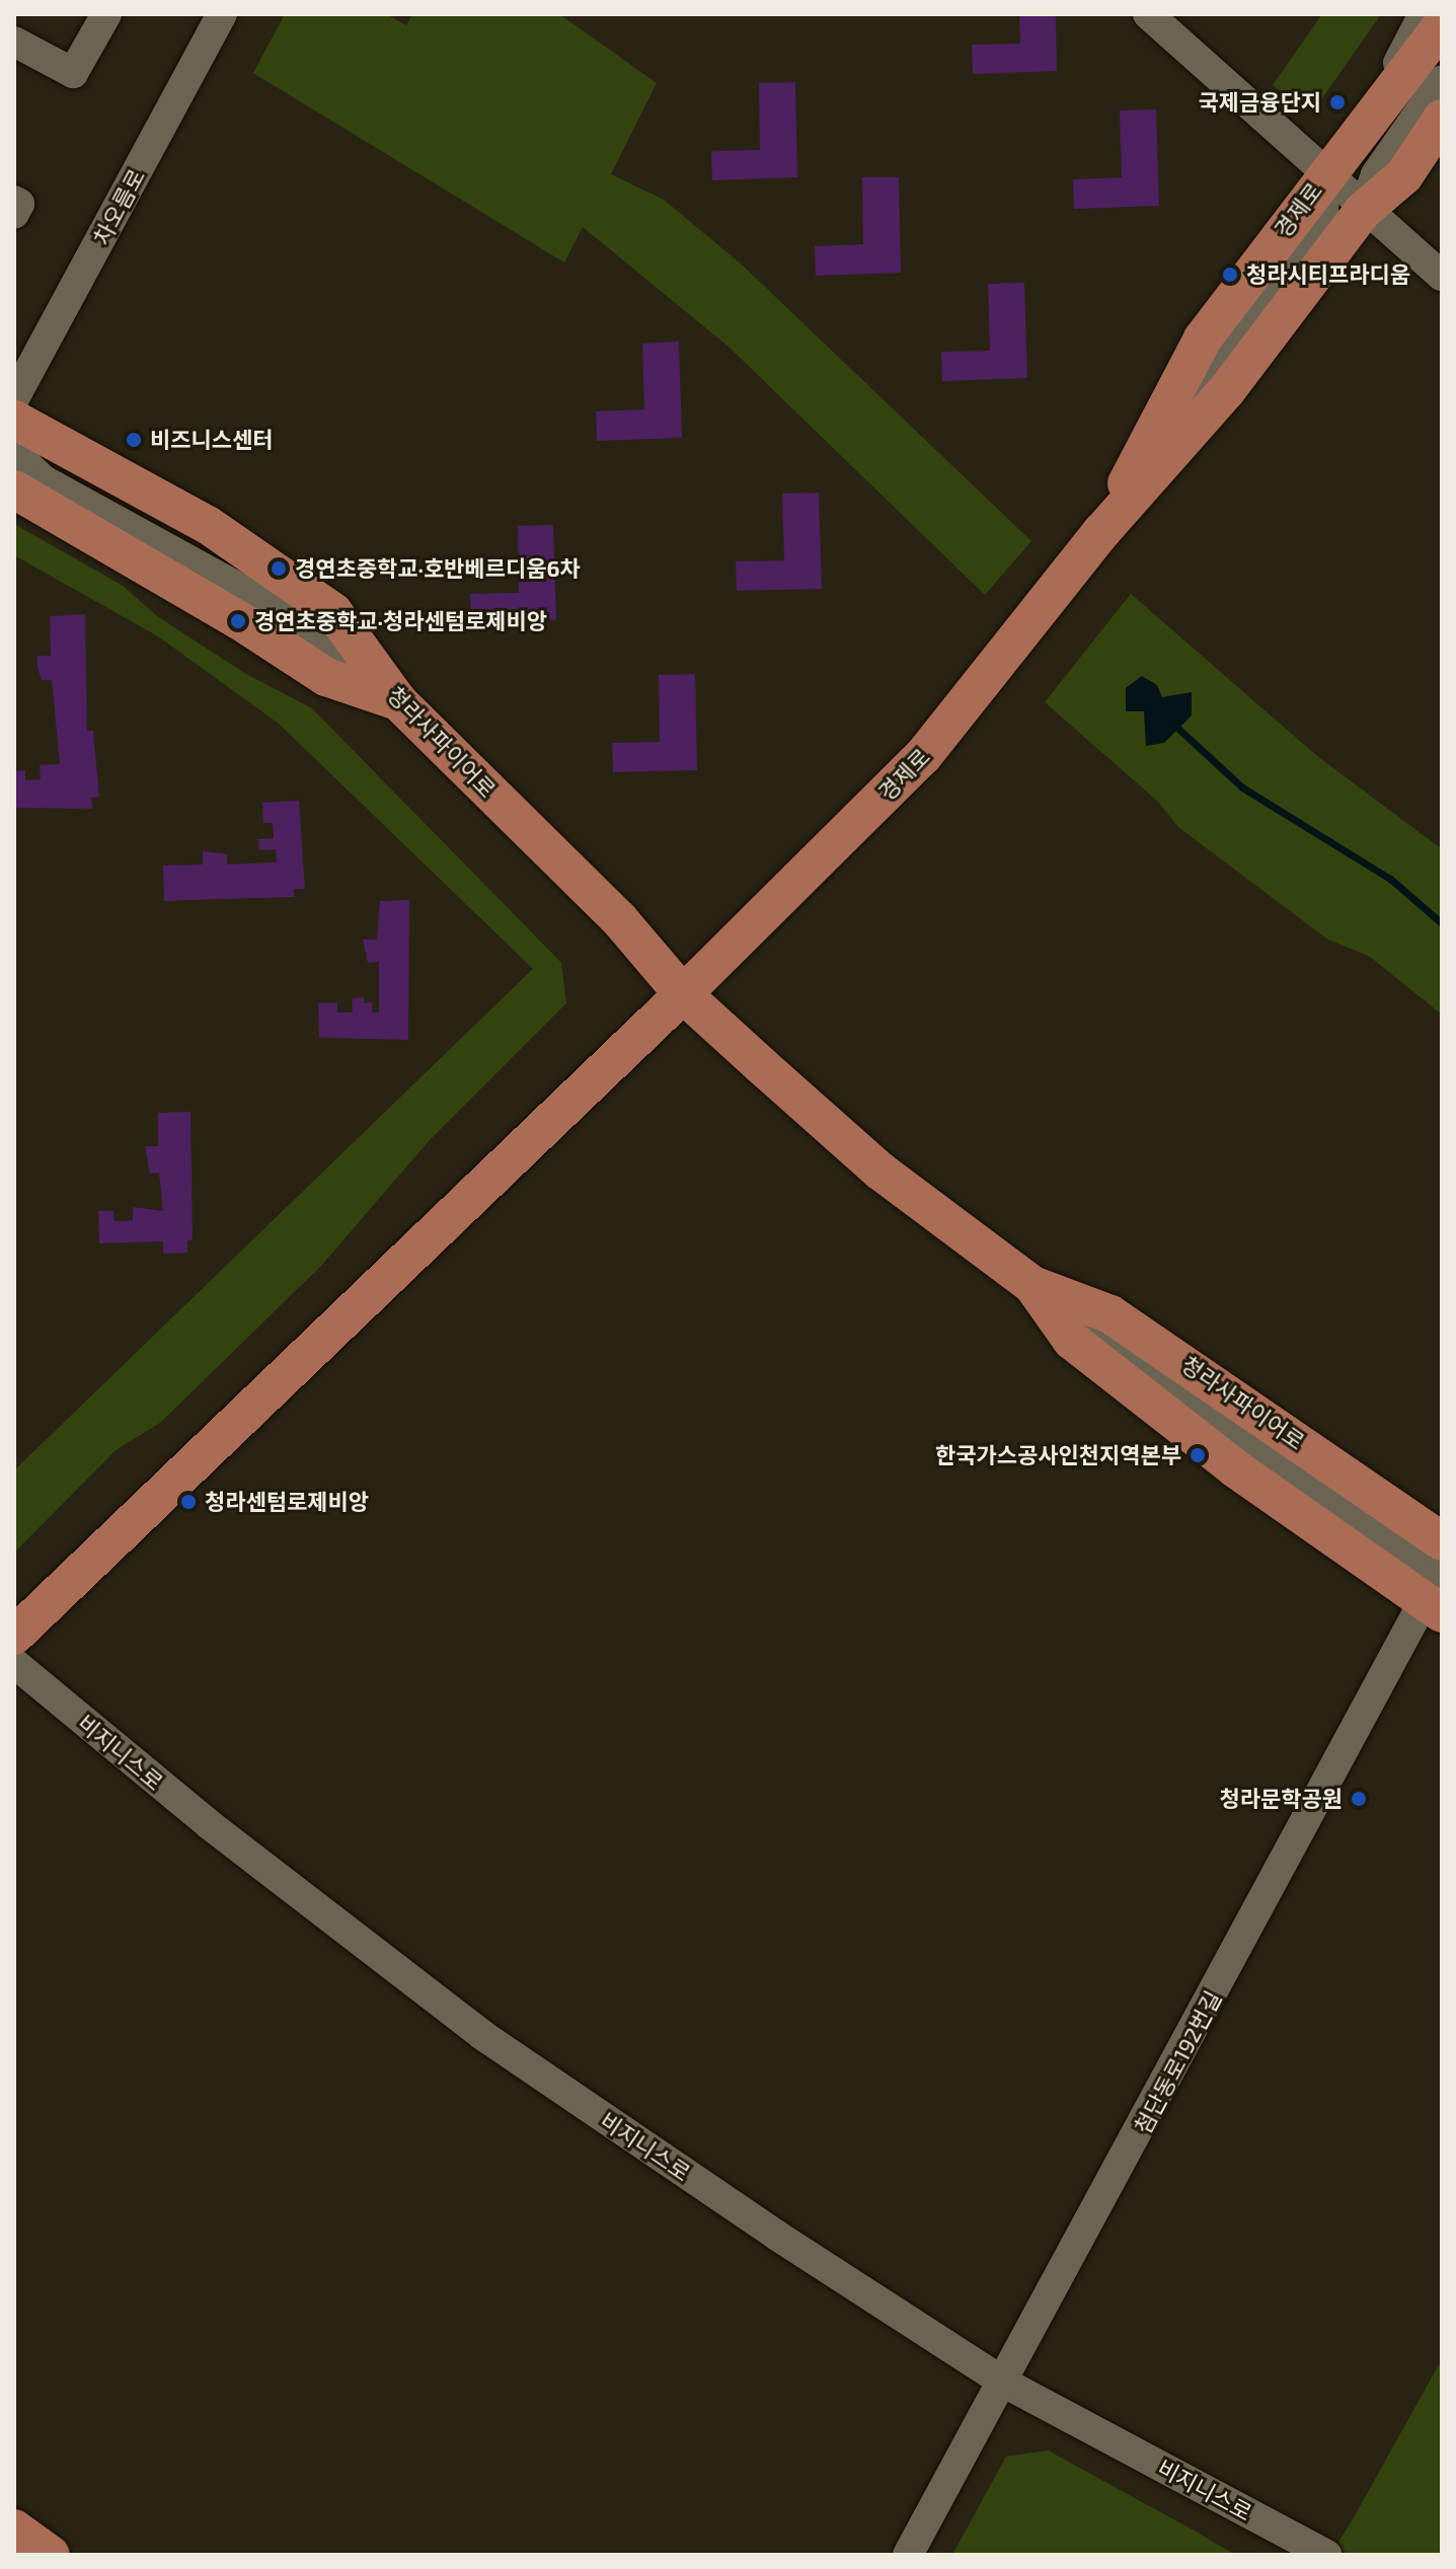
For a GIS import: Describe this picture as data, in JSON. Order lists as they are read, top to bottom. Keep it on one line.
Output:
{"streets":{"main road":["경제로","청라사파이어로"],"street":["차오름로","비지니스로","첨단동로192번길"]},"crossings":[["경제로","청라사파이어로"],["비지니스로","첨단동로192번길"]],"places":["국제금융단지","청라시티프라디움","비즈니스센터","경연초중학교·호반베르디움6차","경연초중학교·청라센텀로제비앙","한국가스공사인천지역본부","청라센텀로제비앙","청라문학공원"]}
